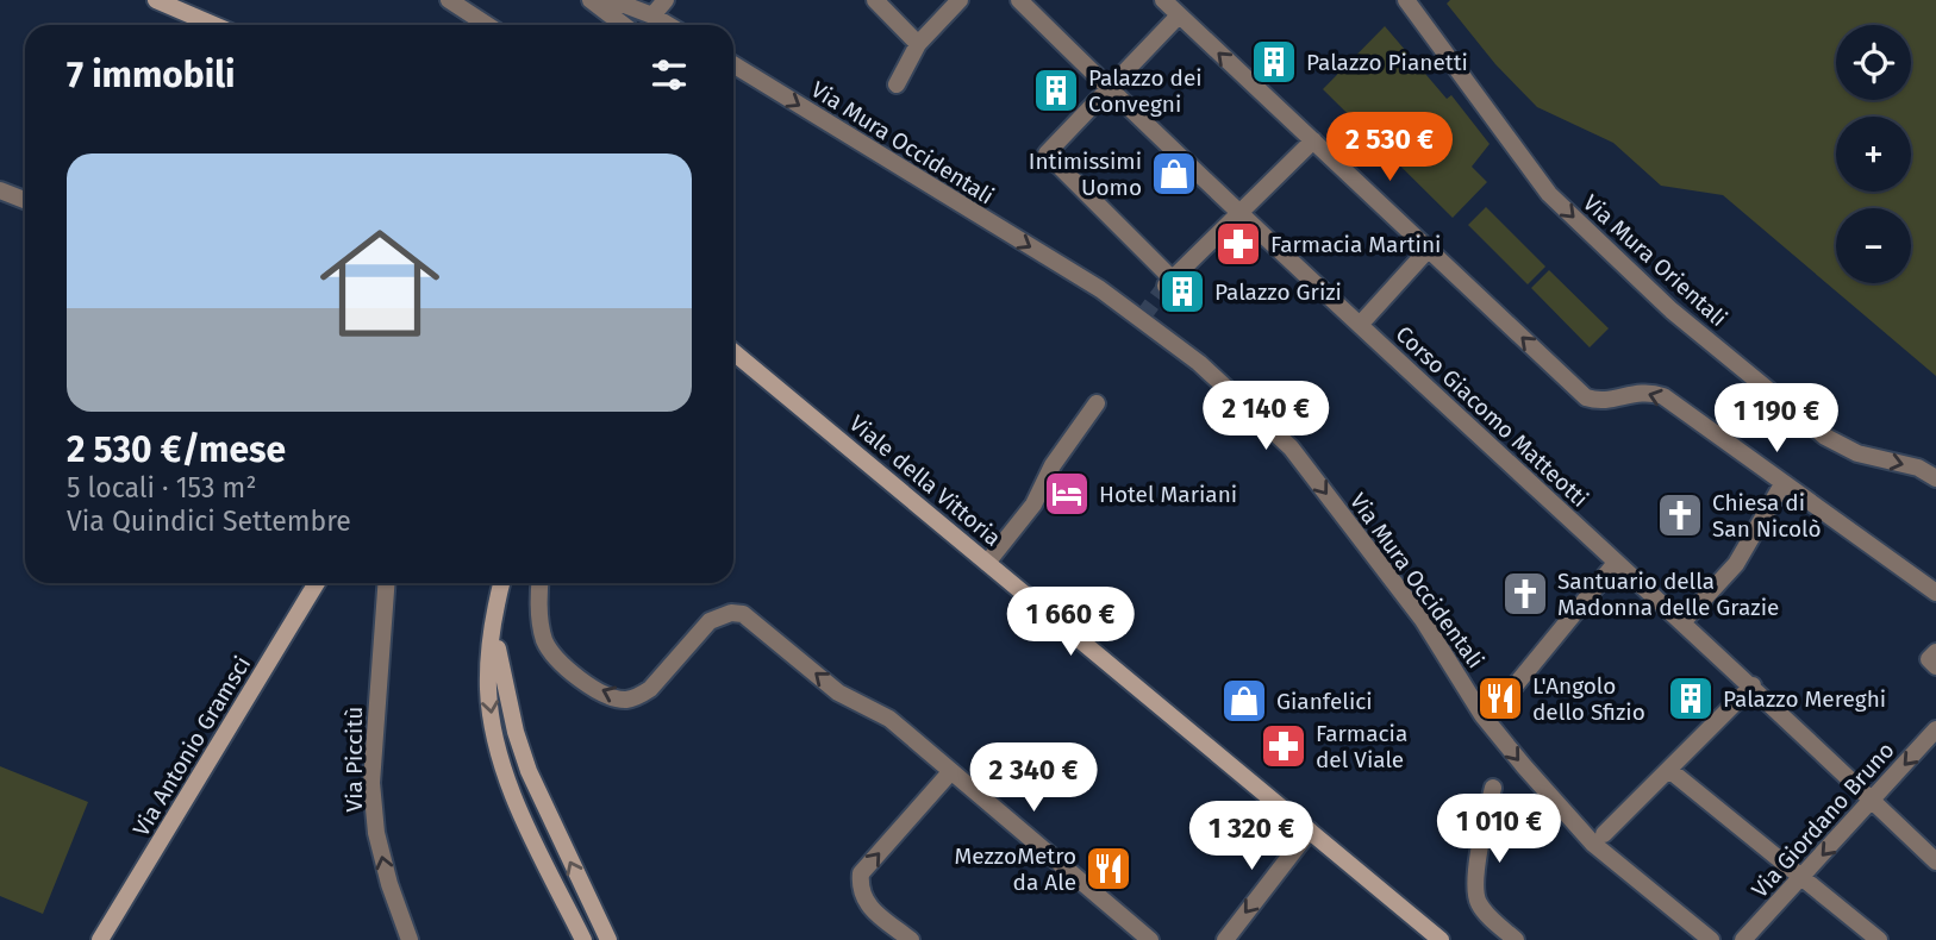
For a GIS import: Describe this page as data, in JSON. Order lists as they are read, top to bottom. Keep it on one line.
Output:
{"streets":{"street":["Via Mura Occidentali","Via Mura Orientali","Corso Giacomo Matteotti","Viale della Vittoria","Via Antonio Gramsci","Via Piccitù","Via Giordano Bruno"]},"crossings":[["Corso Giacomo Matteotti","Via Giordano Bruno"]],"one_way":["Via Mura Occidentali","Via Giordano Bruno"],"places":{"building":["Palazzo Pianetti","Palazzo dei Convegni","Palazzo Grizi","Palazzo Mereghi"],"shop":["Intimissimi Uomo","Gianfelici"],"pharmacy":["Farmacia Martini","Farmacia del Viale"],"hotel":["Hotel Mariani"],"church":["Chiesa di San Nicolò","Santuario della Madonna delle Grazie"],"restaurant":["L'Angolo dello Sfizio","MezzoMetro da Ale"]},"page":{"map_buttons":["+","−"],"heading":"7 immobili","price":["2 530 €","2 140 €","1 190 €","1 660 €","2 340 €","1 010 €","1 320 €"],"list":[{"name":"2 530 €/mese","note":"5 locali · 153 m² · Via Quindici Settembre"}]}}
